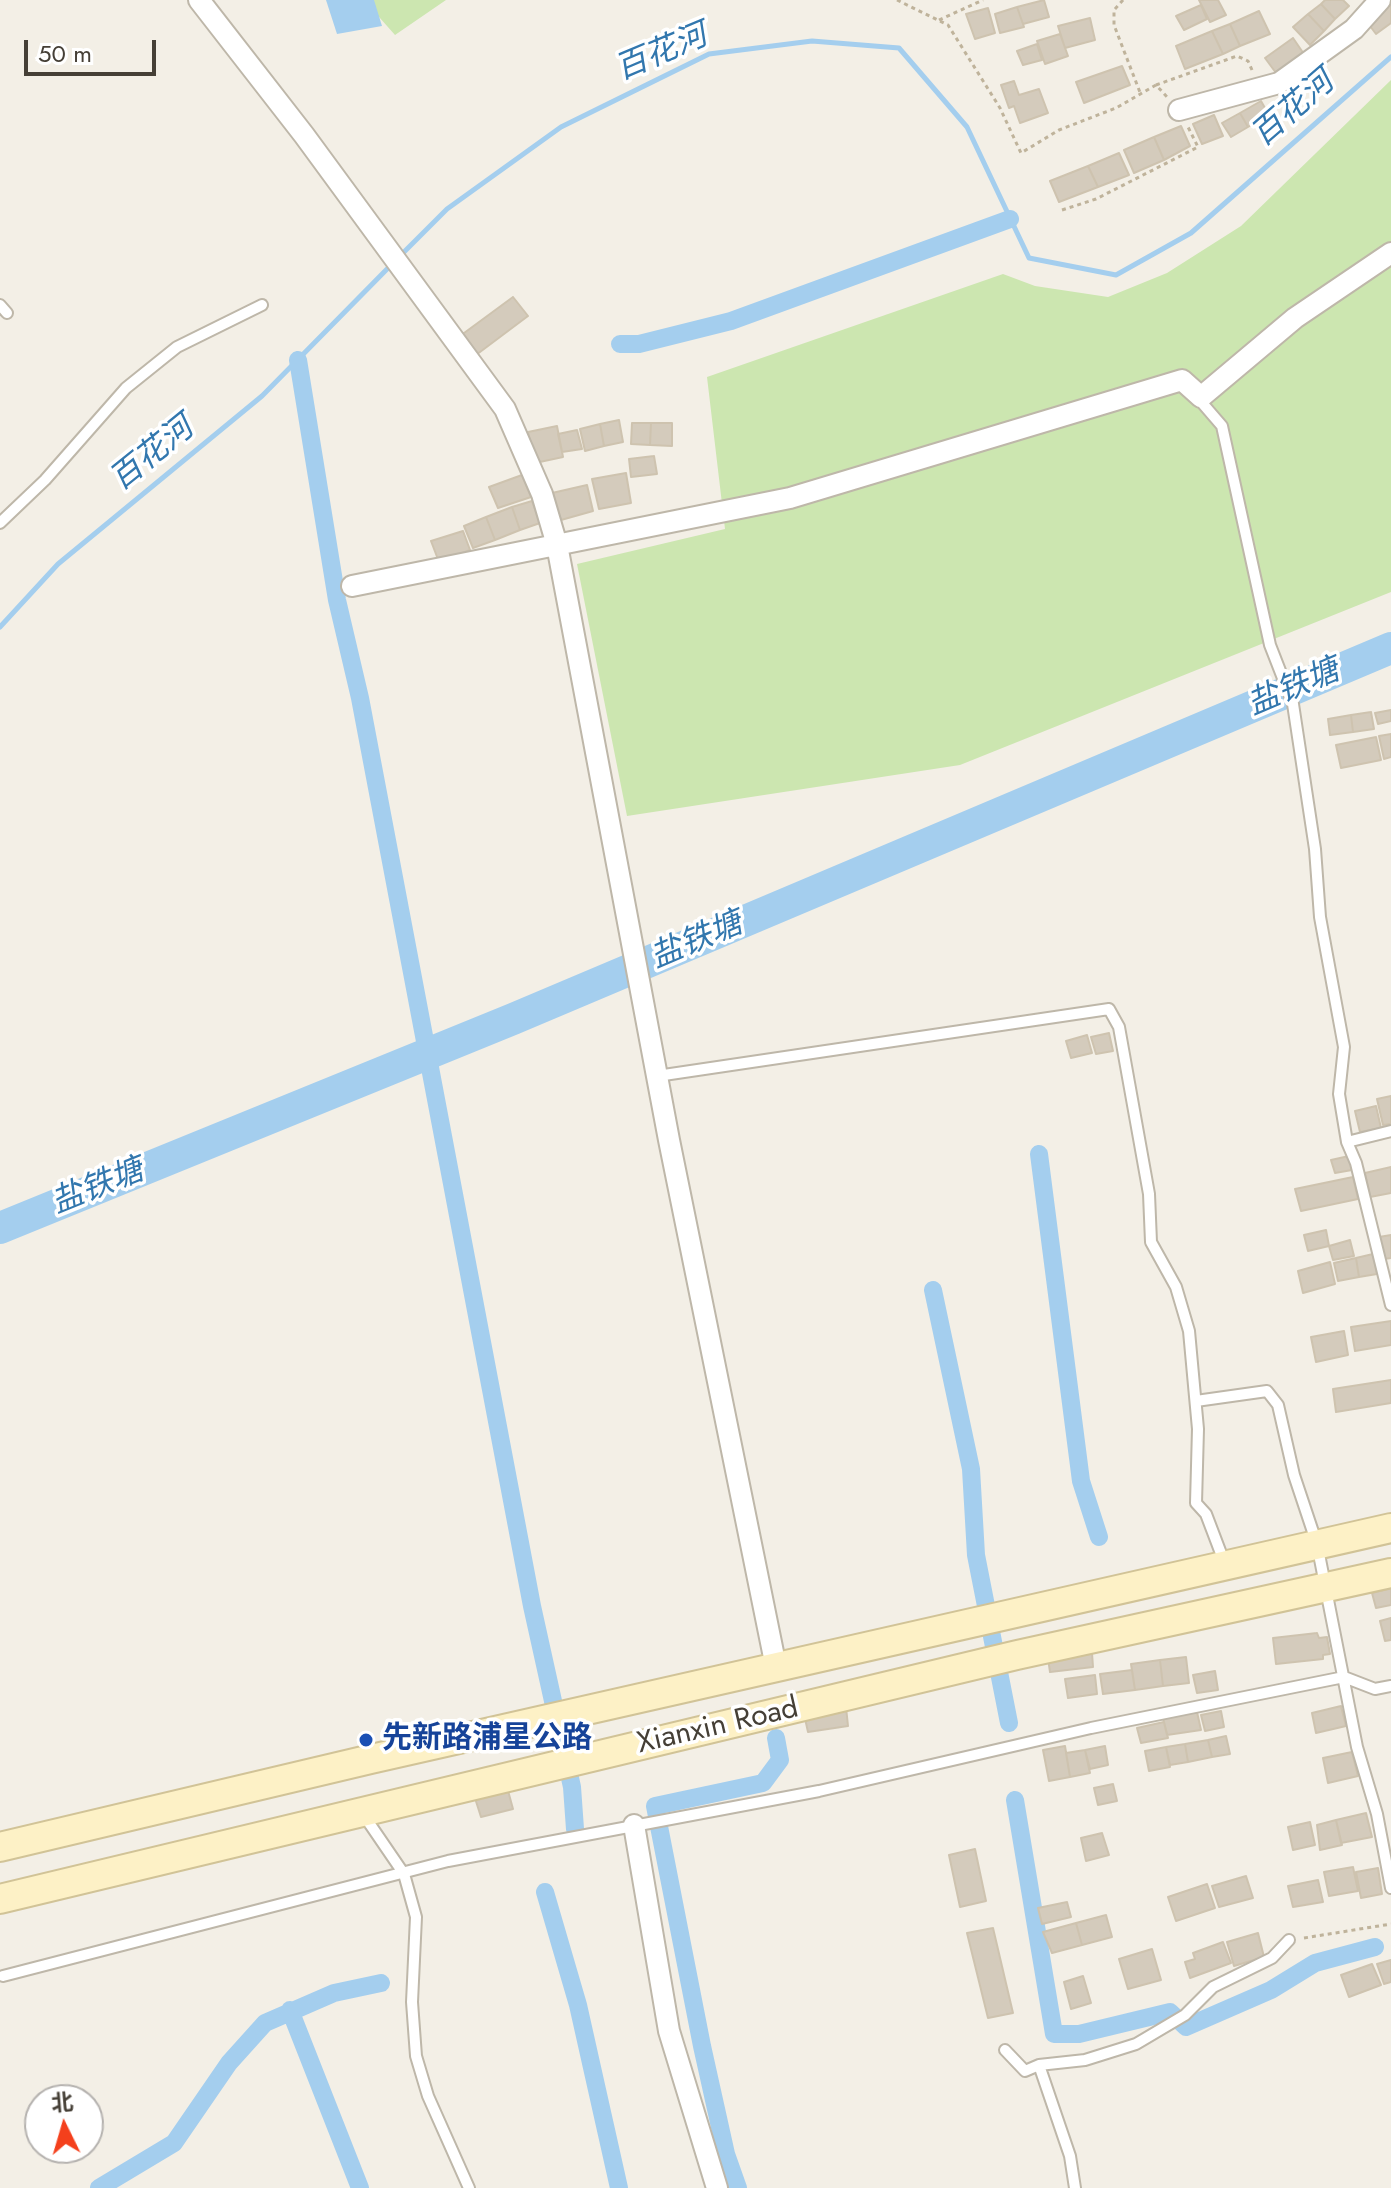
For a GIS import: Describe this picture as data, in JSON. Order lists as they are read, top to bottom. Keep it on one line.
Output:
{"streets":{"main road":["Xianxin Road"]},"water":["百花河","盐铁塘"],"places":["先新路浦星公路"],"scale_bar":"50 m","north":"top"}
